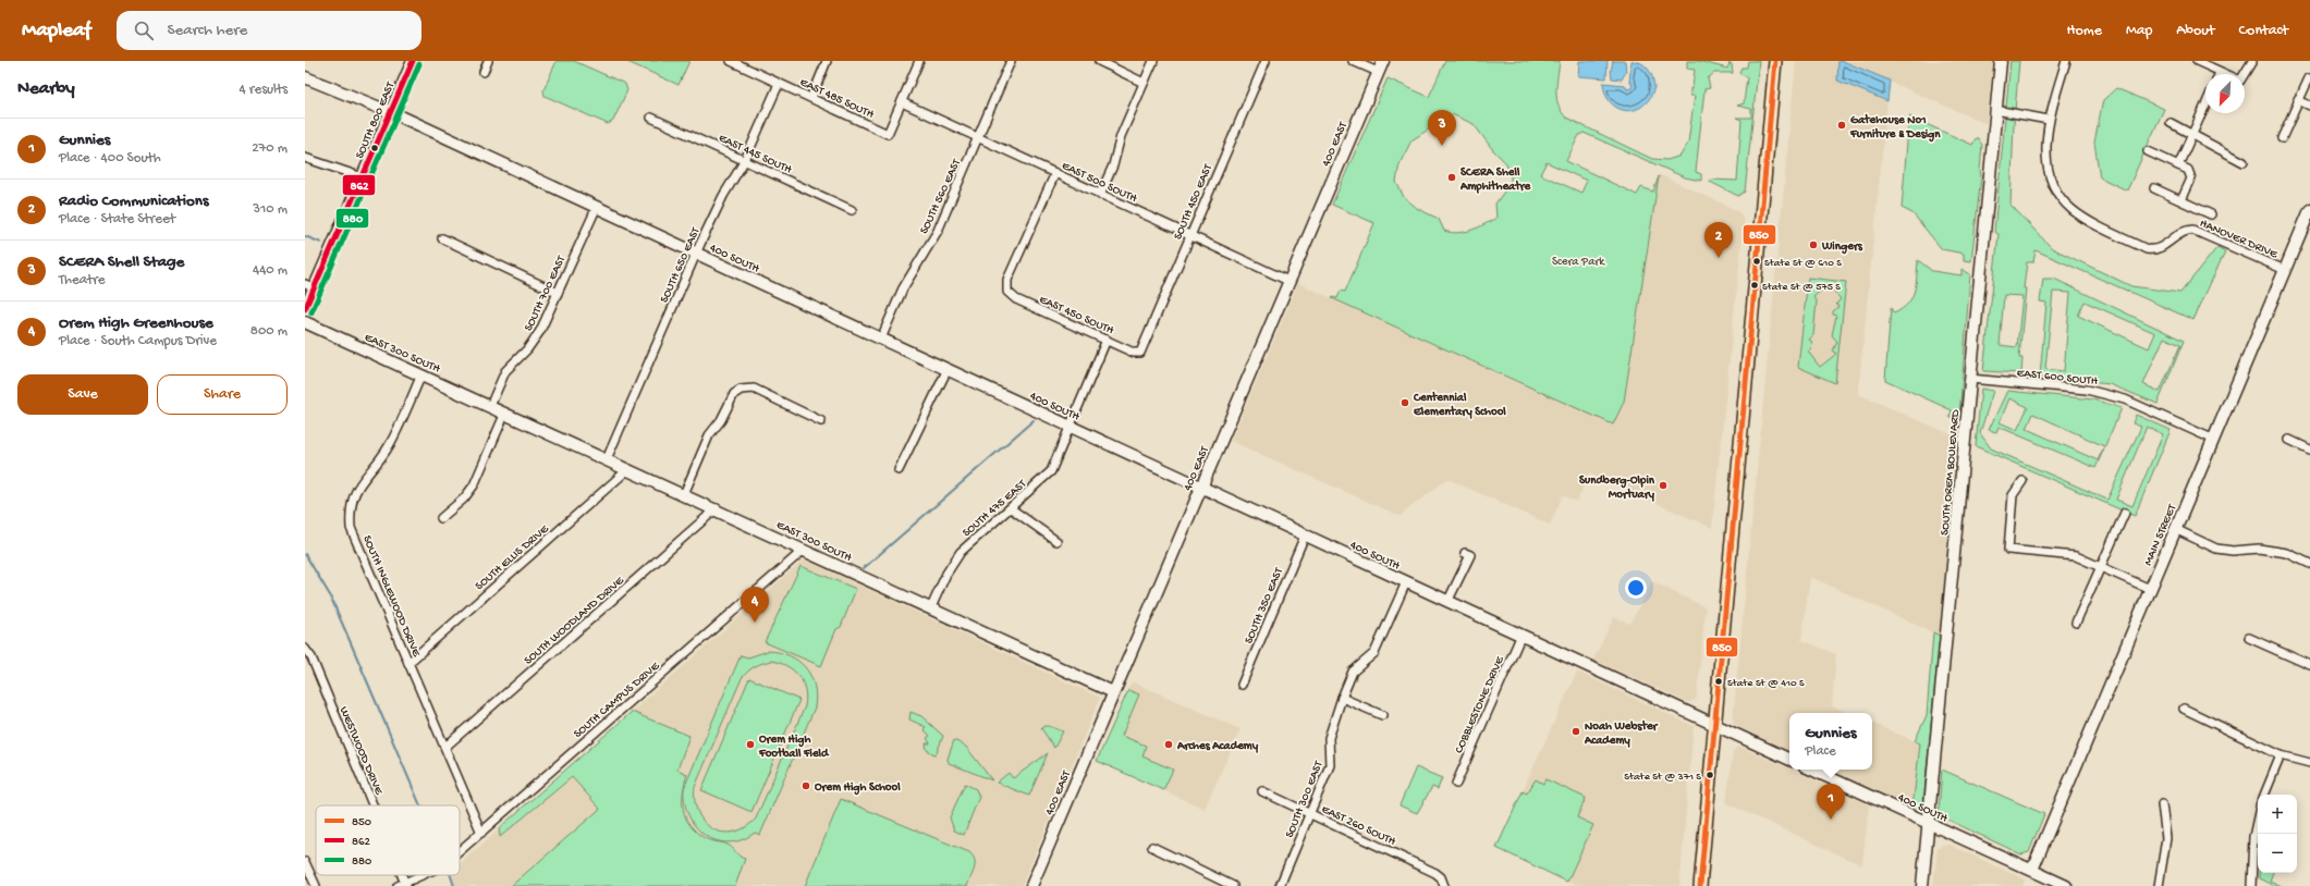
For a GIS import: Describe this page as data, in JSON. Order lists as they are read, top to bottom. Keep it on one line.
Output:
{"streets":{"street":["EAST 485 SOUTH","SOUTH 800 EAST","400 EAST","EAST 445 SOUTH","EAST 500 SOUTH","SOUTH 560 EAST","SOUTH 450 EAST","HANOVER DRIVE","400 SOUTH","SOUTH 650 EAST","SOUTH 700 EAST","EAST 450 SOUTH","EAST 300 SOUTH","EAST 600 SOUTH","SOUTH OREM BOULEVARD","SOUTH 475 EAST","MAIN STREET","SOUTH ELLIS DRIVE","SOUTH INGLEWOOD DRIVE","SOUTH 350 EAST","SOUTH WOODLAND DRIVE","SOUTH CAMPUS DRIVE","COBBLESTONE DRIVE","WESTWOOD DRIVE","SOUTH 300 EAST","EAST 260 SOUTH"]},"crossings":[["EAST 485 SOUTH","EAST 500 SOUTH"],["EAST 485 SOUTH","SOUTH 650 EAST"],["SOUTH 800 EAST","400 SOUTH"],["400 EAST","EAST 500 SOUTH"],["400 EAST","400 SOUTH"],["400 EAST","EAST 300 SOUTH"],["EAST 445 SOUTH","SOUTH 650 EAST"],["EAST 500 SOUTH","SOUTH 560 EAST"],["EAST 500 SOUTH","SOUTH 450 EAST"],["EAST 500 SOUTH","EAST 450 SOUTH"],["SOUTH 560 EAST","400 SOUTH"],["SOUTH 450 EAST","EAST 450 SOUTH"],["HANOVER DRIVE","MAIN STREET"],["400 SOUTH","SOUTH 650 EAST"],["400 SOUTH","SOUTH 700 EAST"],["400 SOUTH","SOUTH OREM BOULEVARD"],["400 SOUTH","SOUTH 475 EAST"],["400 SOUTH","MAIN STREET"],["400 SOUTH","SOUTH 350 EAST"],["400 SOUTH","COBBLESTONE DRIVE"],["400 SOUTH","SOUTH 300 EAST"],["SOUTH 650 EAST","EAST 300 SOUTH"],["SOUTH 700 EAST","EAST 300 SOUTH"],["EAST 450 SOUTH","SOUTH 475 EAST"],["EAST 300 SOUTH","SOUTH 475 EAST"],["EAST 300 SOUTH","SOUTH ELLIS DRIVE"],["EAST 300 SOUTH","SOUTH INGLEWOOD DRIVE"],["EAST 300 SOUTH","SOUTH WOODLAND DRIVE"],["EAST 300 SOUTH","SOUTH CAMPUS DRIVE"],["EAST 600 SOUTH","SOUTH OREM BOULEVARD"],["EAST 600 SOUTH","MAIN STREET"],["SOUTH ELLIS DRIVE","SOUTH INGLEWOOD DRIVE"],["SOUTH INGLEWOOD DRIVE","SOUTH WOODLAND DRIVE"],["SOUTH INGLEWOOD DRIVE","SOUTH CAMPUS DRIVE"],["SOUTH 300 EAST","EAST 260 SOUTH"]],"parks":["Scera Park"],"places":["Gatehouse No1 Furniture & Design","SCERA Shell Amphitheatre","Wingers","State St @ 610 S","State St @ 575 S","Centennial Elementary School","Sundberg-Olpin Mortuary","State St @ 410 S","Noah Webster Academy","Orem High Football Field","Arches Academy","State St @ 371 S","Orem High School"],"lines":["transit line 850","transit line 862","transit line 880"],"legend":["850","862","880"],"north":"bottom left","page":{"header":"Mapleaf","search":"Search here","nav":["Home","Map","About","Contact"],"heading":["Nearby","4 results"],"pins":["3","2","4","1"],"list":[{"mark":"1","name":"Gunnies","note":"Place · 400 South","value":"270 m"},{"mark":"2","name":"Radio Communications","note":"Place · State Street","value":"310 m"},{"mark":"3","name":"SCERA Shell Stage","note":"Theatre","value":"440 m"},{"mark":"4","name":"Orem High Greenhouse","note":"Place · South Campus Drive","value":"800 m"}],"buttons":["Save","Share"],"popup":["Gunnies","Place"],"map_buttons":["+","−"]}}
